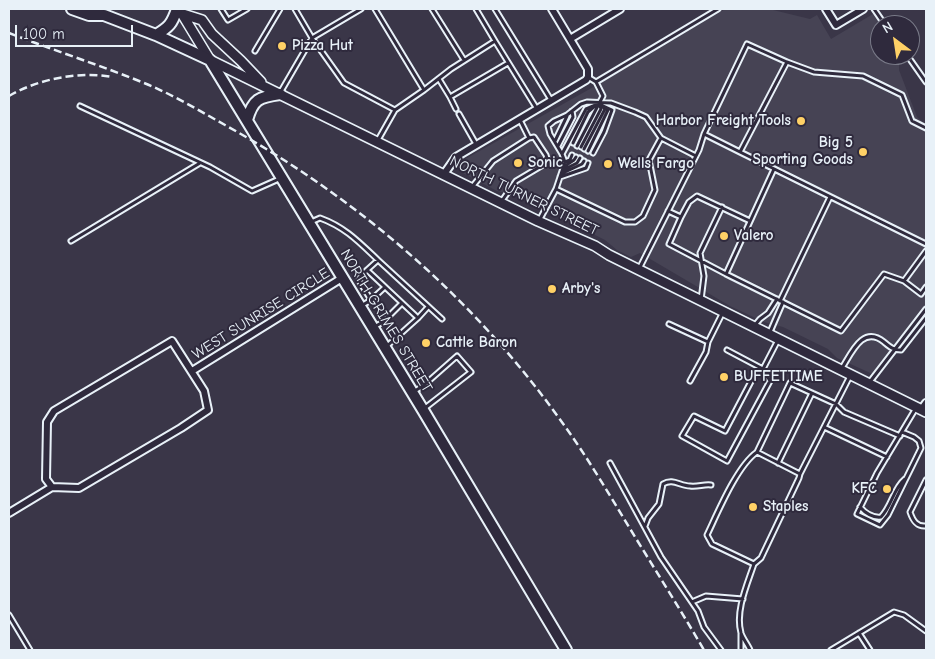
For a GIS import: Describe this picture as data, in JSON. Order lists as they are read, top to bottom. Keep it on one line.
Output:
{"streets":{"main road":["NORTH TURNER STREET","NORTH GRIMES STREET"],"street":["WEST SUNRISE CIRCLE"]},"crossings":[["NORTH TURNER STREET","NORTH GRIMES STREET"],["WEST SUNRISE CIRCLE","NORTH GRIMES STREET"]],"places":["Pizza Hut","Harbor Freight Tools","Big 5 Sporting Goods","Sonic","Wells Fargo","Valero","Arby's","Cattle Baron","BUFFETTIME","KFC","Staples"],"scale_bar":"100 m","north":"top left"}
